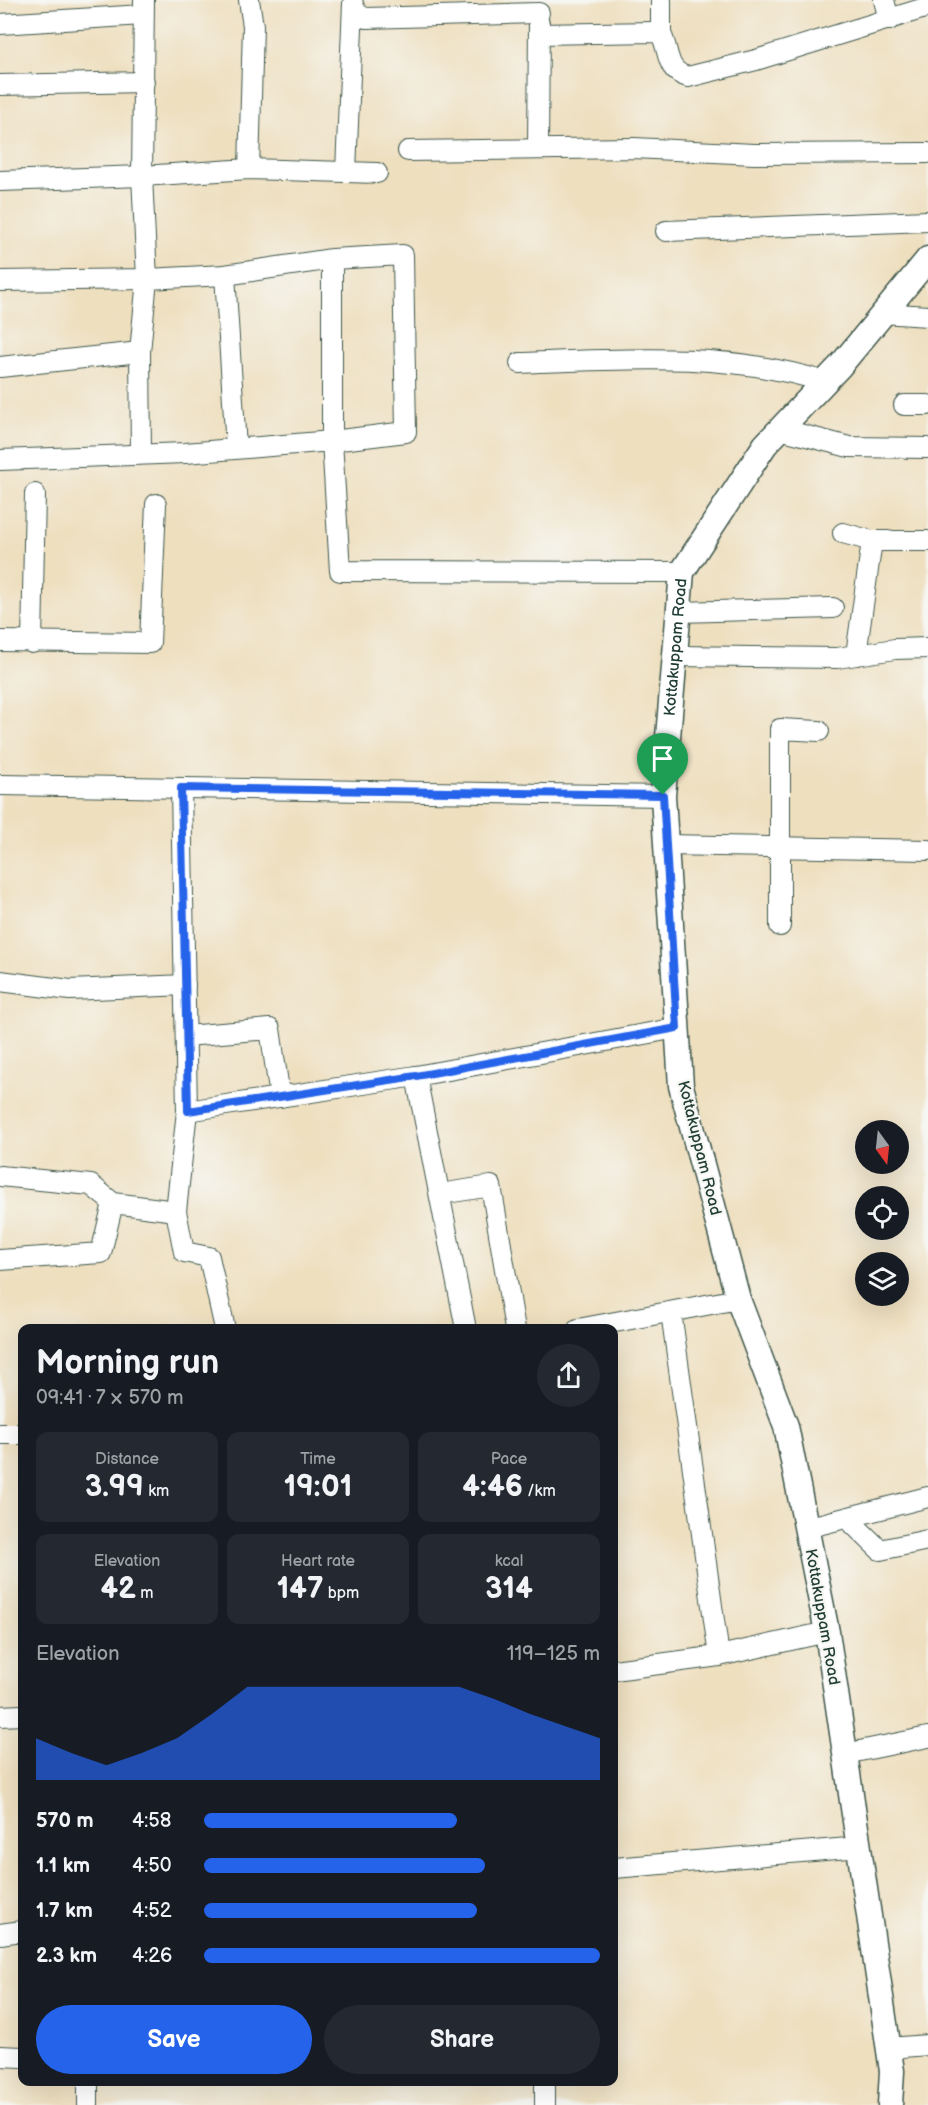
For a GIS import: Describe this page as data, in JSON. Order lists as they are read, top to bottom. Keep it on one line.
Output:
{"streets":{"street":["Kottakuppam Road"]},"north":"bottom","page":{"heading":["Morning run","09:41 · 7 × 570 m"],"stats":[["Distance","3.99 km"],["Time","19:01"],["Pace","4:46 /km"],["Elevation","42 m"],["Heart rate","147 bpm"],["kcal","314"]],"chart":["Elevation","119–125 m"],"list":[{"name":"570 m","note":"4:58"},{"name":"1.1 km","note":"4:50"},{"name":"1.7 km","note":"4:52"},{"name":"2.3 km","note":"4:26"}],"buttons":["Save","Share"]}}
